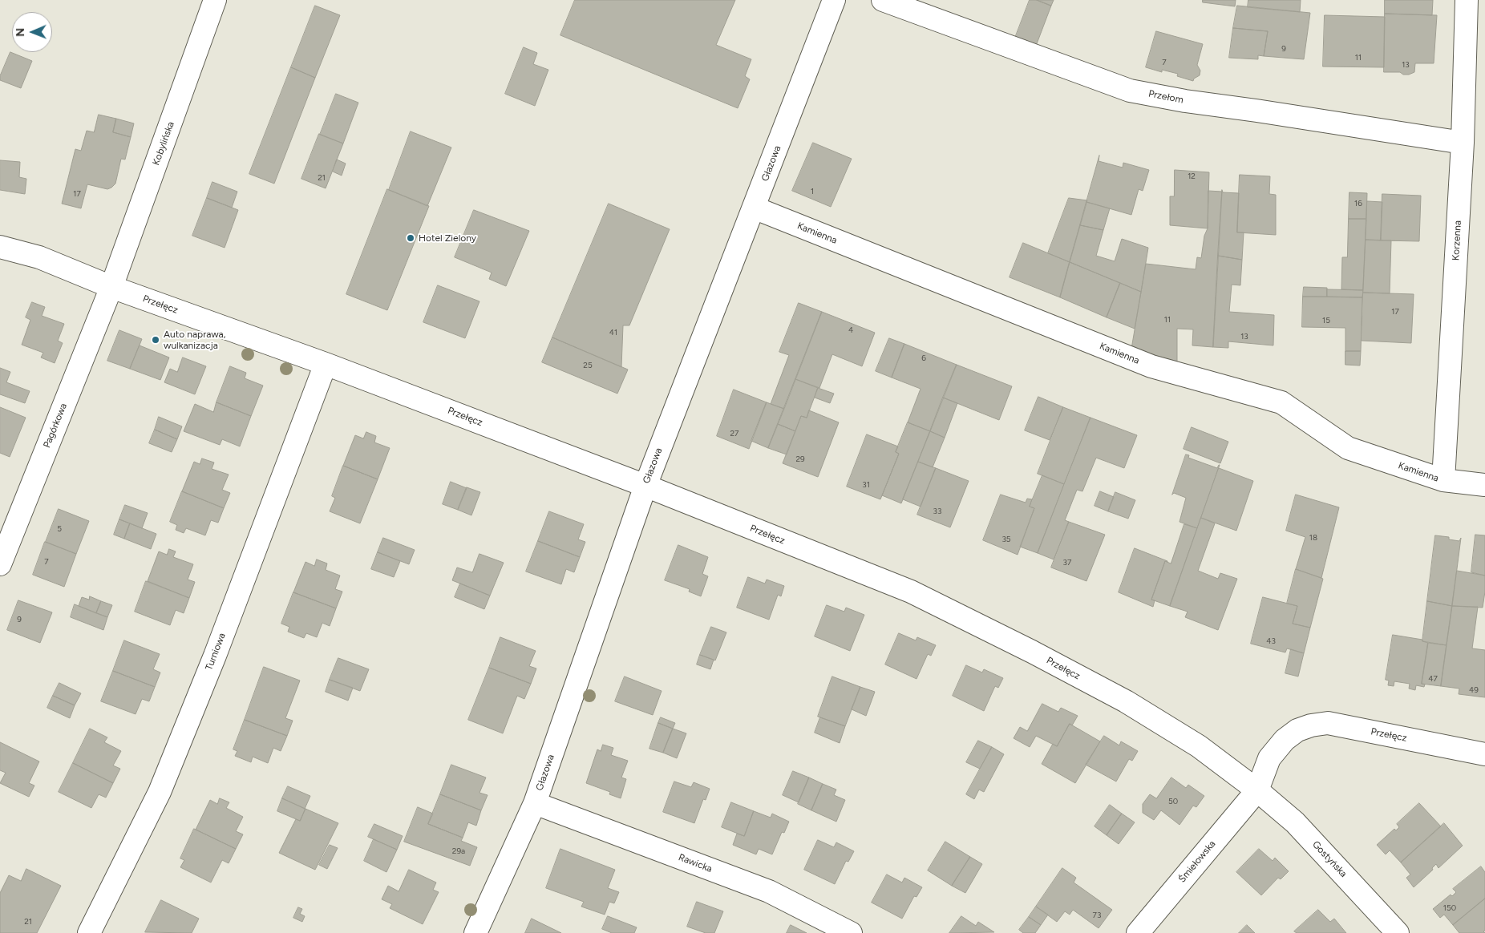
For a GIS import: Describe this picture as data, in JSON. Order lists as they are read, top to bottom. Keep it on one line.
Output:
{"streets":{"street":["Przełom","Kobylińska","Głazowa","Kamienna","Korzenna","Przełęcz","Pagórkowa","Turniowa","Gostyńska","Śmiełowska","Rawicka"]},"crossings":[["Przełom","Korzenna"],["Kobylińska","Przełęcz"],["Kobylińska","Pagórkowa"],["Głazowa","Kamienna"],["Głazowa","Przełęcz"],["Głazowa","Rawicka"],["Kamienna","Korzenna"],["Przełęcz","Pagórkowa"],["Przełęcz","Turniowa"],["Przełęcz","Gostyńska"],["Przełęcz","Śmiełowska"],["Gostyńska","Śmiełowska"]],"places":["Hotel Zielony","Auto naprawa, wulkanizacja"],"house_numbers":["9","11","7","13","12","21","1","17","16","17","11","15","4","41","13","6","25","27","29","31","33","5","18","35","7","37","9","43","47","49","50","29a","150","73","21"],"north":"left"}
